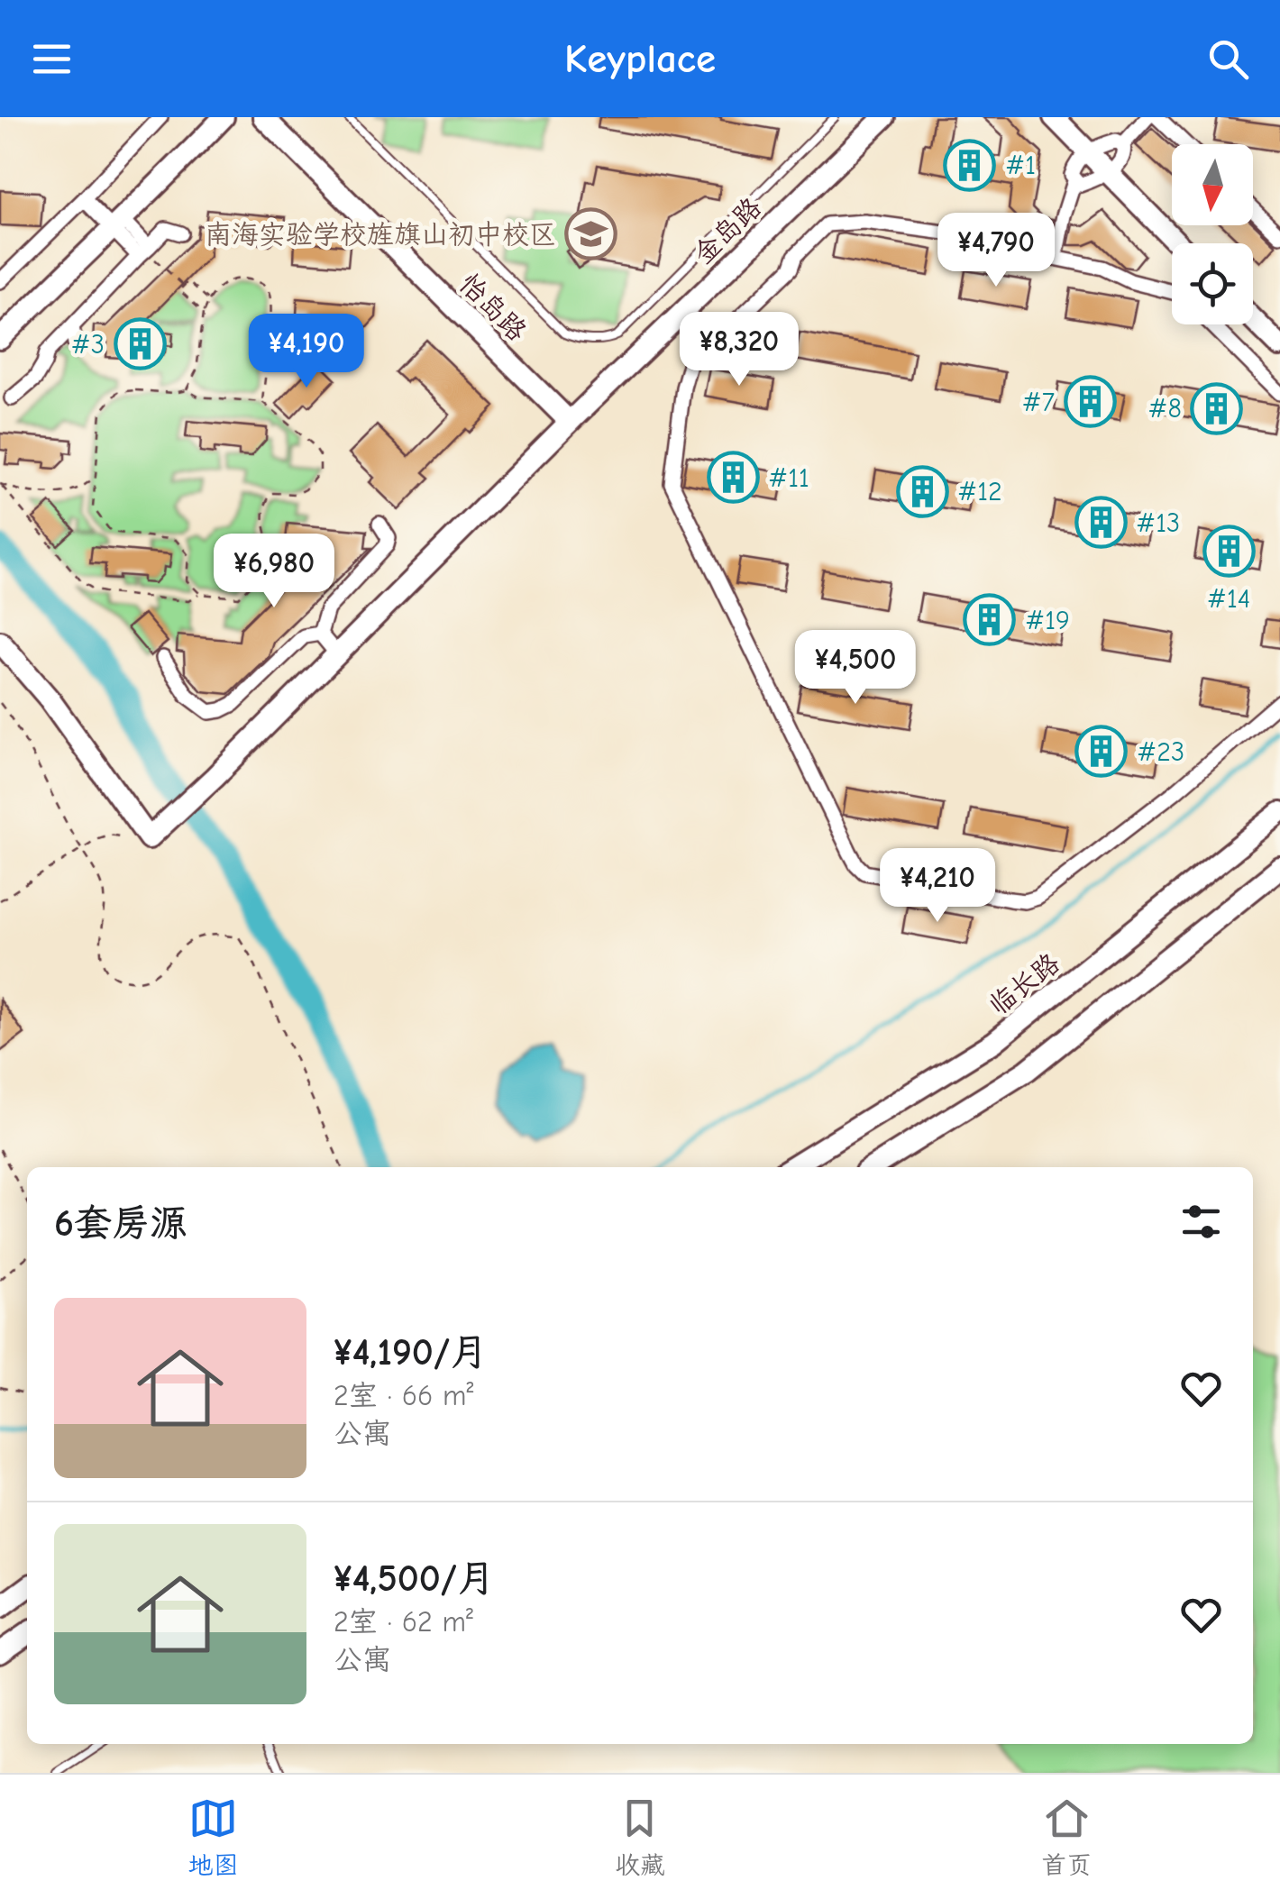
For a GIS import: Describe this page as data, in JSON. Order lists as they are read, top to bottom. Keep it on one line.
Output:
{"streets":{"street":["金岛路","怡岛路","临长路"]},"crossings":[["金岛路","怡岛路"]],"places":{"building":["#1","#3","#7","#8","#11","#12","#13","#14","#19","#23"],"school or university":["南海实验学校旌旗山初中校区"]},"north":"bottom","page":{"header":"Keyplace","price":["¥4,790","¥8,320","¥4,190","¥6,980","¥4,500","¥4,210"],"heading":"6套房源","list":[{"name":"¥4,190/月","note":"2室 · 66 m² · 公寓"},{"name":"¥4,500/月","note":"2室 · 62 m² · 公寓"}],"tabs":["地图","收藏","首页"]}}
